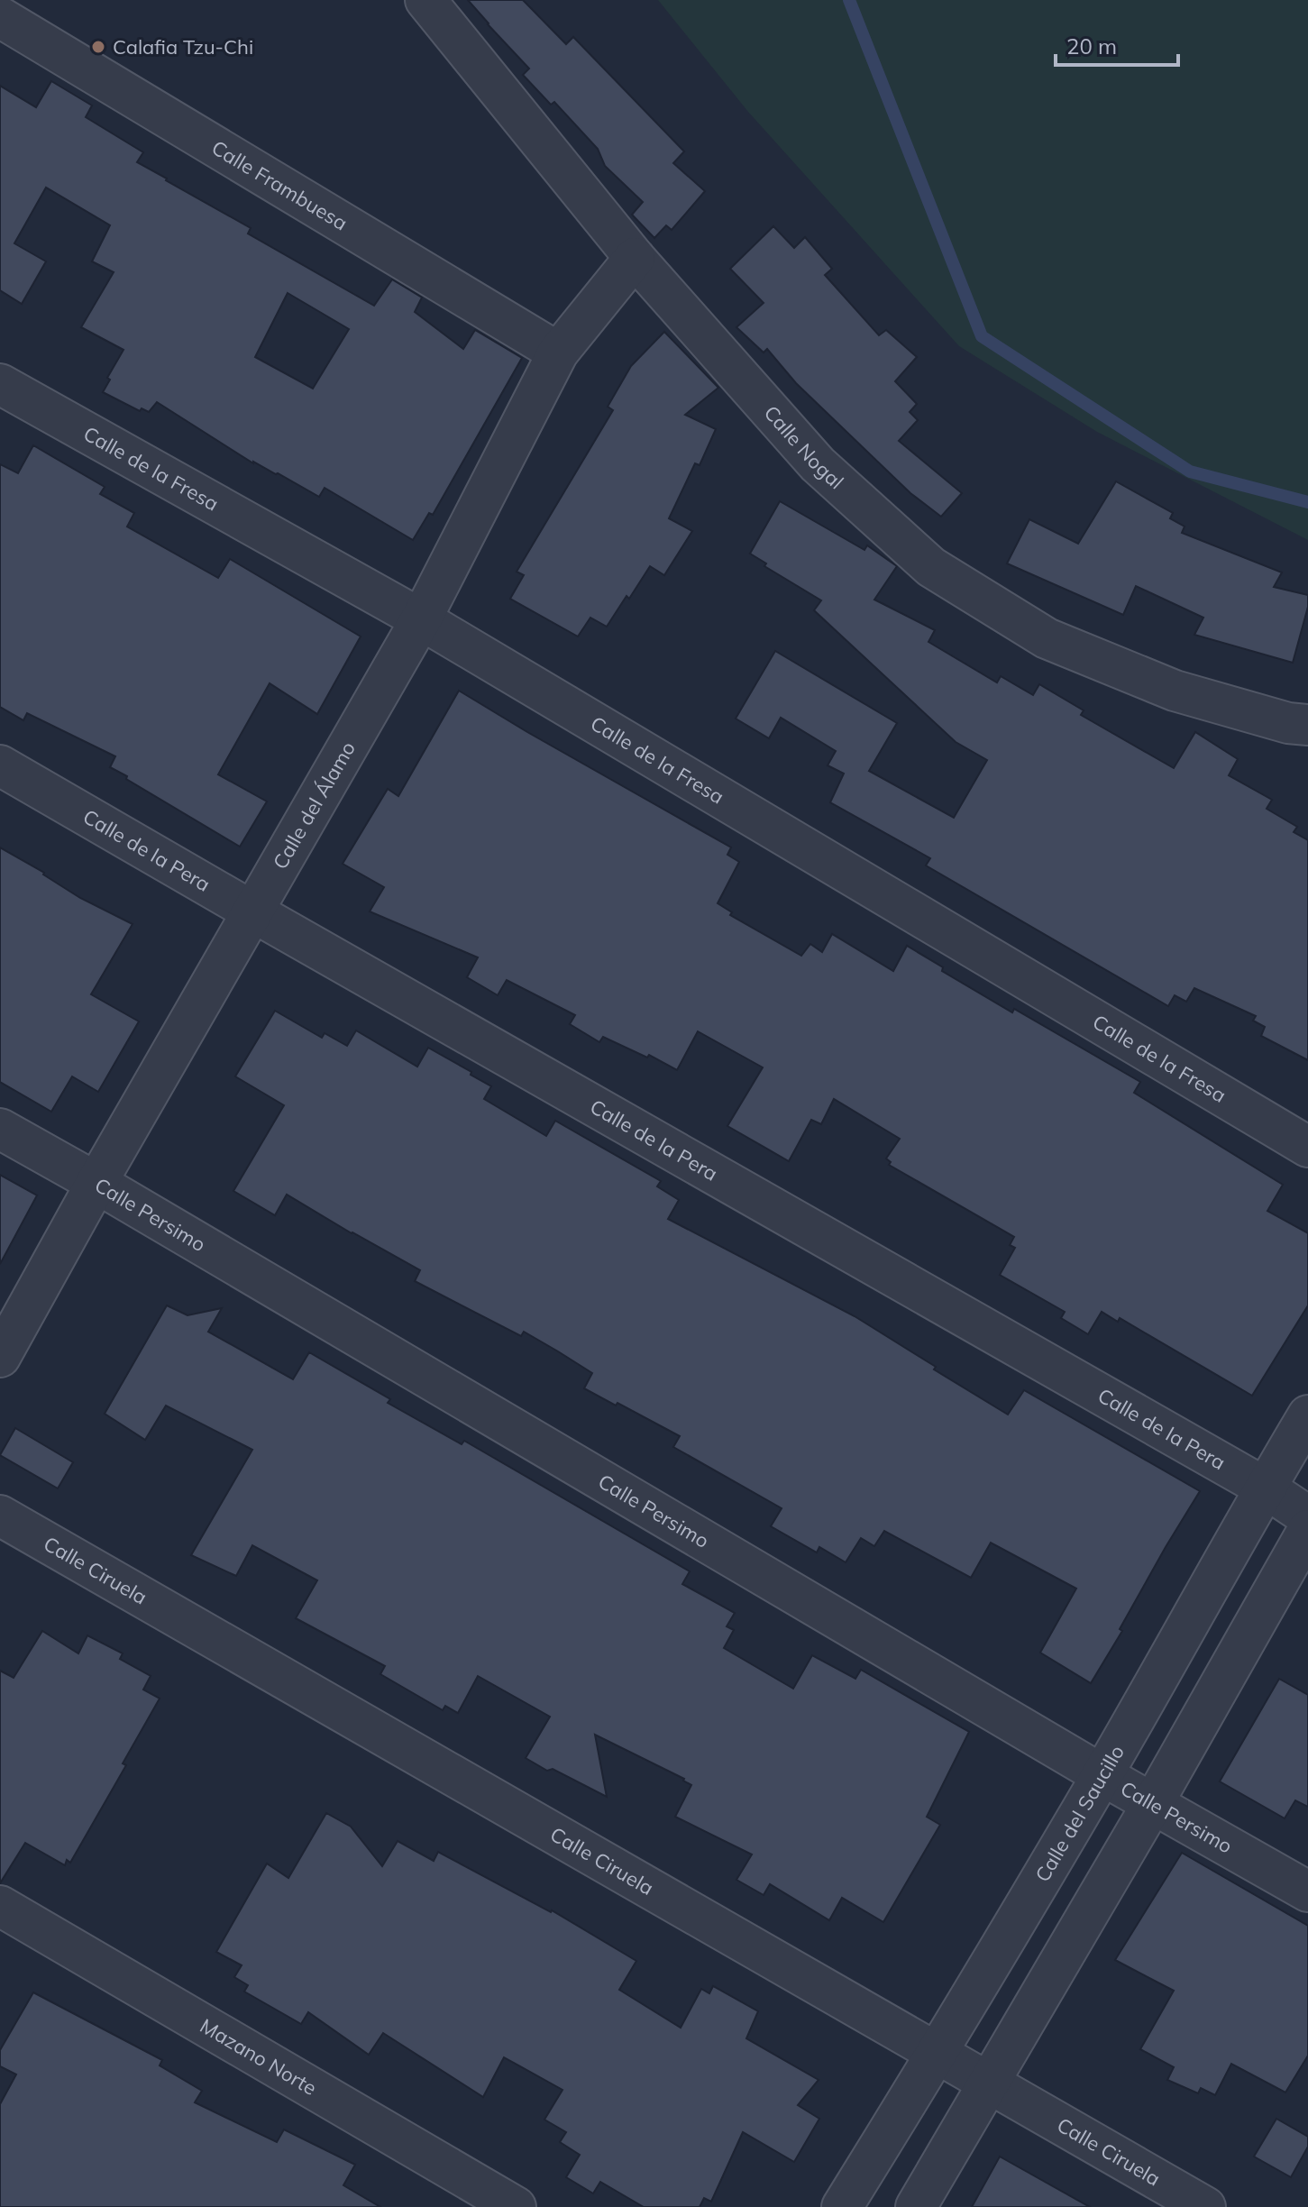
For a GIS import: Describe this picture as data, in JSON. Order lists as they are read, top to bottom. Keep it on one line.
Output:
{"streets":{"street":["Calle Frambuesa","Calle Nogal","Calle de la Fresa","Calle del Álamo","Calle de la Pera","Calle Persimo","Calle Ciruela","Calle del Saucillo","Mazano Norte"]},"crossings":[["Calle Frambuesa","Calle del Álamo"],["Calle Nogal","Calle del Álamo"],["Calle de la Fresa","Calle del Álamo"],["Calle del Álamo","Calle de la Pera"],["Calle del Álamo","Calle Persimo"],["Calle de la Pera","Calle del Saucillo"],["Calle Persimo","Calle del Saucillo"],["Calle Ciruela","Calle del Saucillo"]],"places":["Calafia Tzu-Chi"],"scale_bar":"20 m"}
